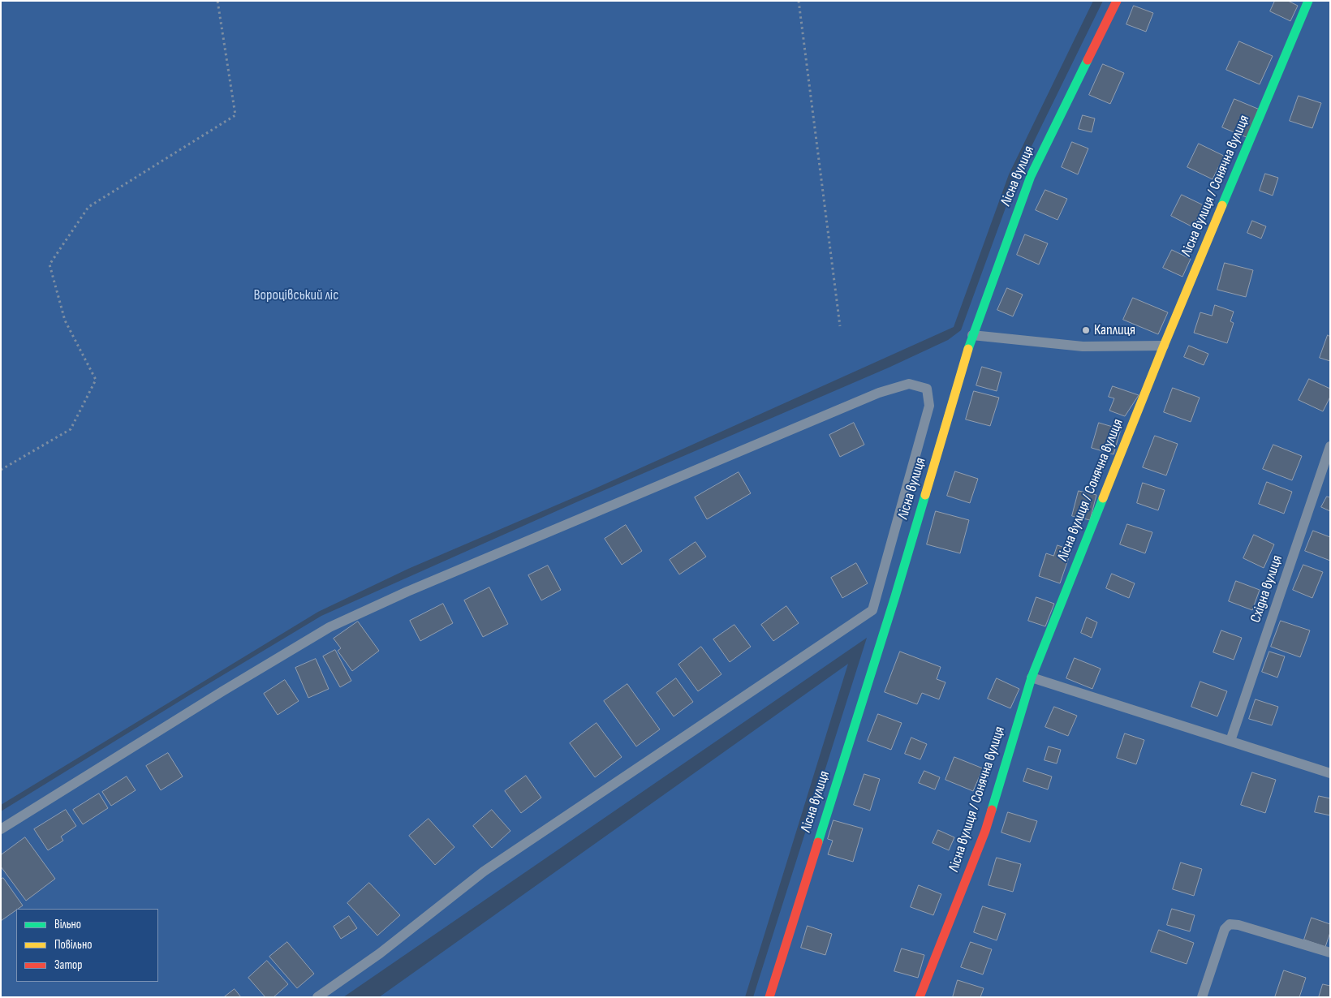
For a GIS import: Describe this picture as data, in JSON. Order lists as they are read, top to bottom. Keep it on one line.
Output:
{"streets":{"street":["Лісна вулиця","Лісна вулиця / Сонячна вулиця"],"lane":["Східна вулиця"]},"parks":["Вороцівський ліс"],"places":["Каплиця"],"legend":["Вільно","Повільно","Затор"]}
